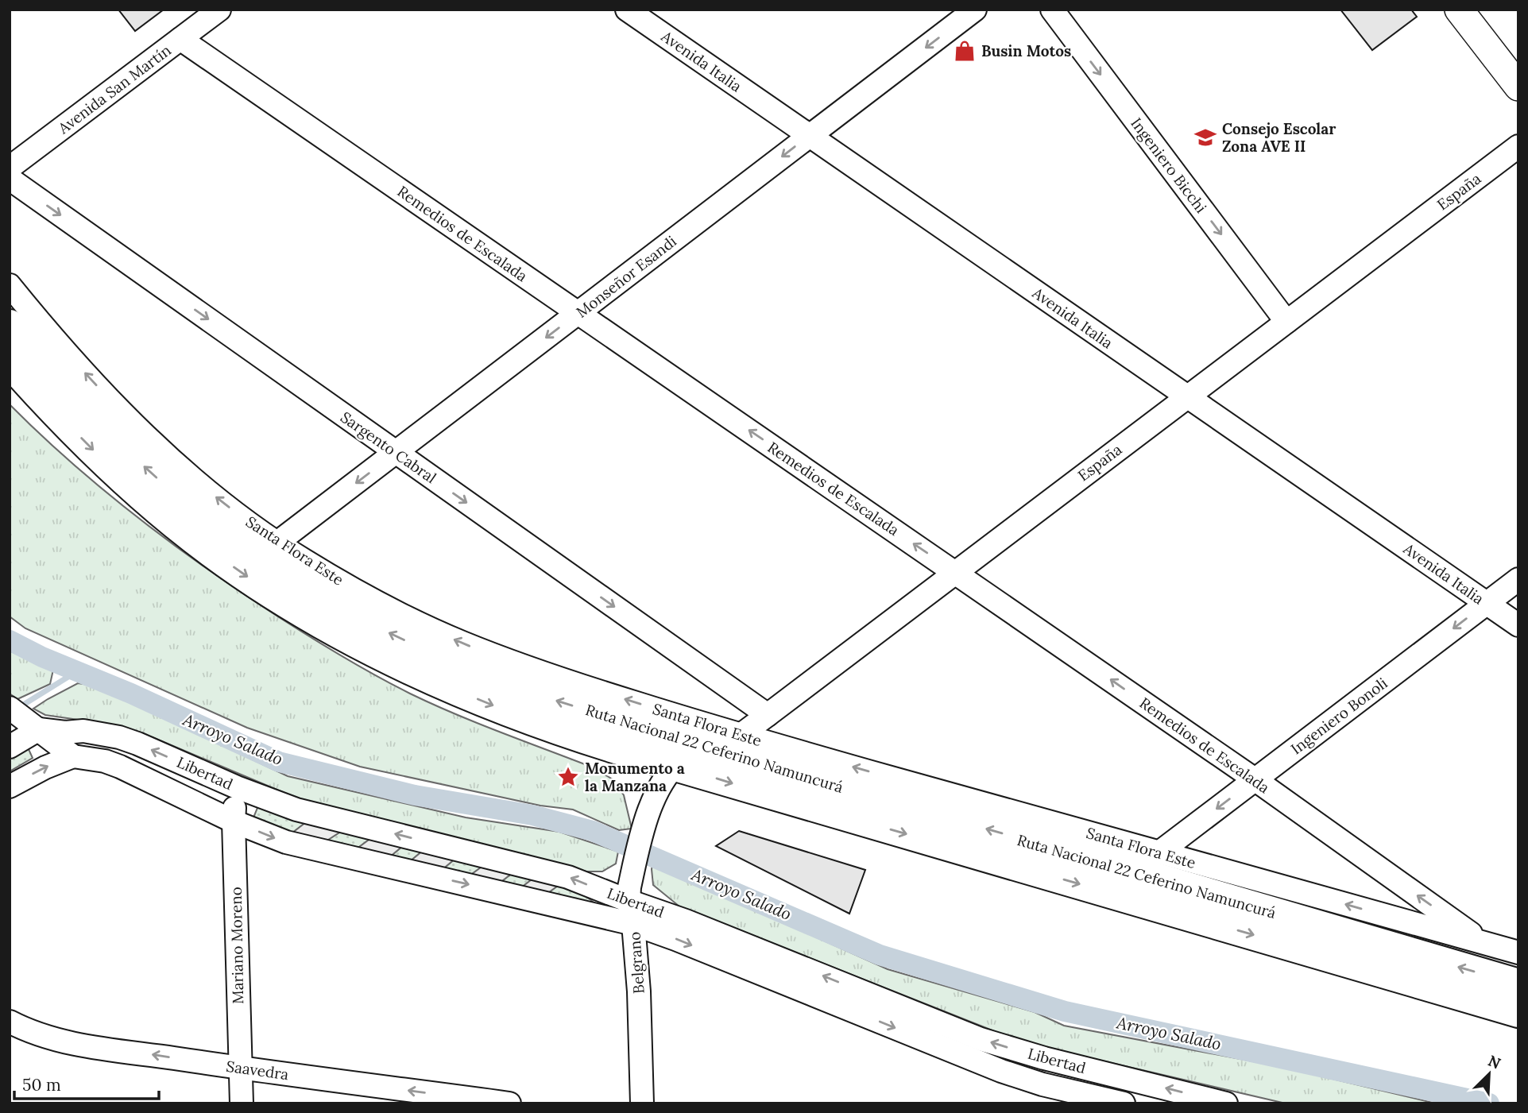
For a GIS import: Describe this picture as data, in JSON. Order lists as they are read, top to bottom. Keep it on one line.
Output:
{"streets":{"highway":["Ruta Nacional 22 Ceferino Namuncurá"],"street":["Avenida Italia","Avenida San Martín","Ingeniero Bicchi","España","Remedios de Escalada","Monseñor Esandi","Sargento Cabral","Santa Flora Este","Ingeniero Bonoli","Libertad","Mariano Moreno","Belgrano","Saavedra"]},"crossings":[["Avenida Italia","España"],["Avenida Italia","Monseñor Esandi"],["Avenida Italia","Ingeniero Bonoli"],["Avenida San Martín","Remedios de Escalada"],["Ingeniero Bicchi","España"],["España","Remedios de Escalada"],["España","Sargento Cabral"],["España","Santa Flora Este"],["España","Ruta Nacional 22 Ceferino Namuncurá"],["España","Belgrano"],["Remedios de Escalada","Monseñor Esandi"],["Remedios de Escalada","Santa Flora Este"],["Remedios de Escalada","Ingeniero Bonoli"],["Monseñor Esandi","Sargento Cabral"],["Monseñor Esandi","Santa Flora Este"],["Santa Flora Este","Ingeniero Bonoli"],["Ruta Nacional 22 Ceferino Namuncurá","Belgrano"],["Libertad","Mariano Moreno"],["Libertad","Belgrano"],["Mariano Moreno","Saavedra"]],"one_way":["Ingeniero Bicchi","Remedios de Escalada","Monseñor Esandi","Sargento Cabral","Santa Flora Este","Ingeniero Bonoli","Saavedra"],"water":["Arroyo Salado"],"places":{"shop":["Busin Motos"],"school or university":["Consejo Escolar Zona AVE II"],"place":["Monumento a la Manzana"]},"scale_bar":"50 m","north":"top right"}
